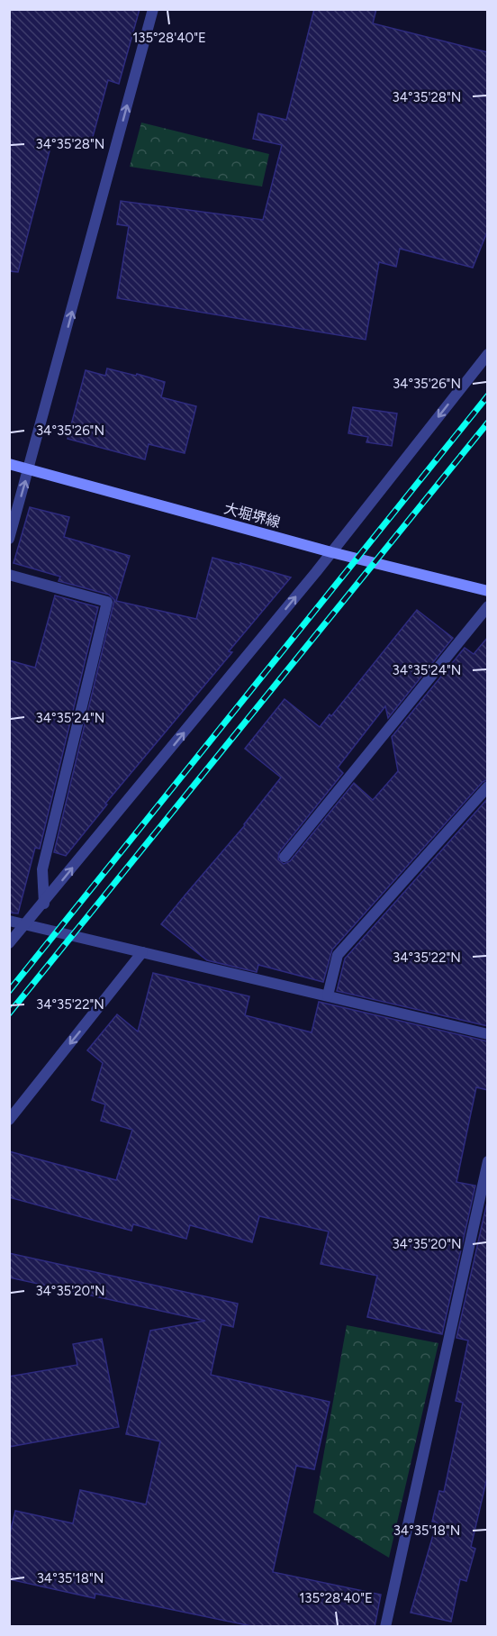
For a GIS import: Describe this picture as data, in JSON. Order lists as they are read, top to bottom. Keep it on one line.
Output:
{"streets":{"main road":["大堀堺線"]},"coordinates":["135°28'40\"E","34°35'28\"N","34°35'26\"N","34°35'24\"N","34°35'22\"N","34°35'20\"N","34°35'18\"N"]}
